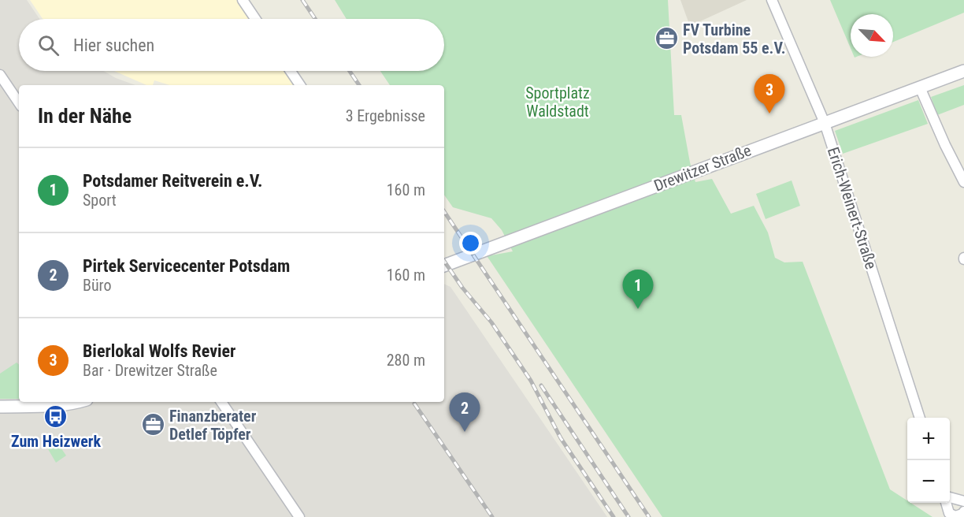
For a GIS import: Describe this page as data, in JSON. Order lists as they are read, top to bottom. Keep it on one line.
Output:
{"streets":{"street":["Drewitzer Straße","Erich-Weinert-Straße"]},"crossings":[["Drewitzer Straße","Erich-Weinert-Straße"]],"parks":["Sportplatz Waldstadt"],"places":{"office":["FV Turbine Potsdam 55 e.V.","Finanzberater Detlef Töpfer"],"bus stop":["Zum Heizwerk"]},"north":"bottom right","page":{"search":"Hier suchen","pins":["3","1","2"],"heading":["In der Nähe","3 Ergebnisse"],"list":[{"mark":"1","name":"Potsdamer Reitverein e.V.","note":"Sport","value":"160 m"},{"mark":"2","name":"Pirtek Servicecenter Potsdam","note":"Büro","value":"160 m"},{"mark":"3","name":"Bierlokal Wolfs Revier","note":"Bar · Drewitzer Straße","value":"280 m"}],"map_buttons":["+","−"]}}
